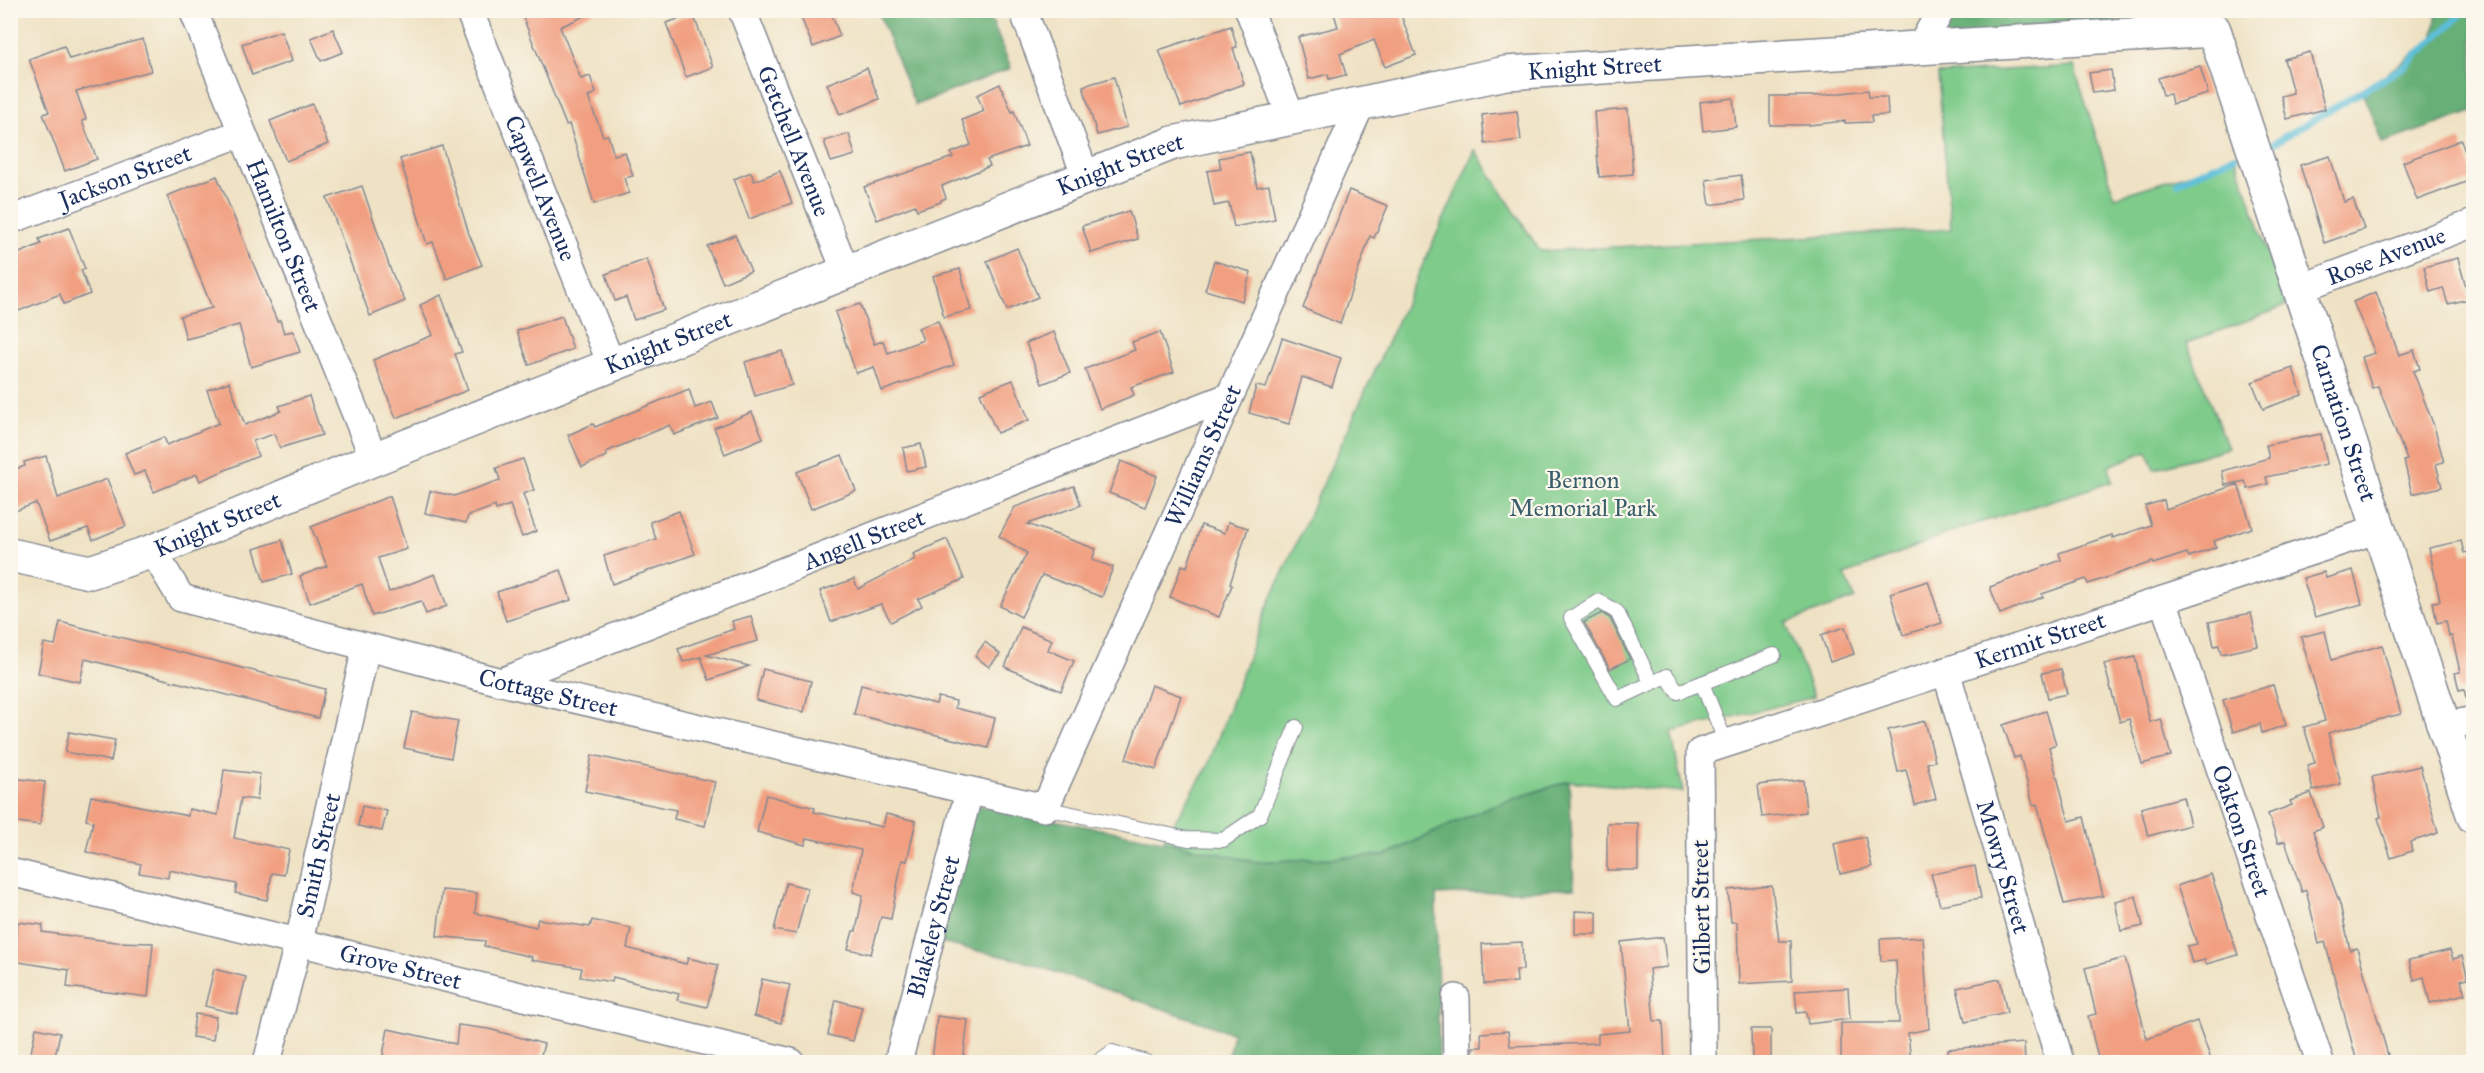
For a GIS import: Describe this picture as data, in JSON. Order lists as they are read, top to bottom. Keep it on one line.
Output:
{"streets":{"street":["Knight Street","Getchell Avenue","Jackson Street","Capwell Avenue","Hamilton Street","Rose Avenue","Carnation Street","Williams Street","Angell Street","Kermit Street","Cottage Street","Oakton Street","Smith Street","Mowry Street","Gilbert Street","Blakeley Street","Grove Street"]},"crossings":[["Knight Street","Getchell Avenue"],["Knight Street","Capwell Avenue"],["Knight Street","Hamilton Street"],["Knight Street","Carnation Street"],["Knight Street","Williams Street"],["Knight Street","Cottage Street"],["Jackson Street","Hamilton Street"],["Rose Avenue","Carnation Street"],["Carnation Street","Kermit Street"],["Williams Street","Angell Street"],["Williams Street","Cottage Street"],["Angell Street","Cottage Street"],["Kermit Street","Oakton Street"],["Kermit Street","Mowry Street"],["Kermit Street","Gilbert Street"],["Cottage Street","Smith Street"],["Cottage Street","Blakeley Street"],["Smith Street","Grove Street"]],"parks":["Bernon Memorial Park"]}
